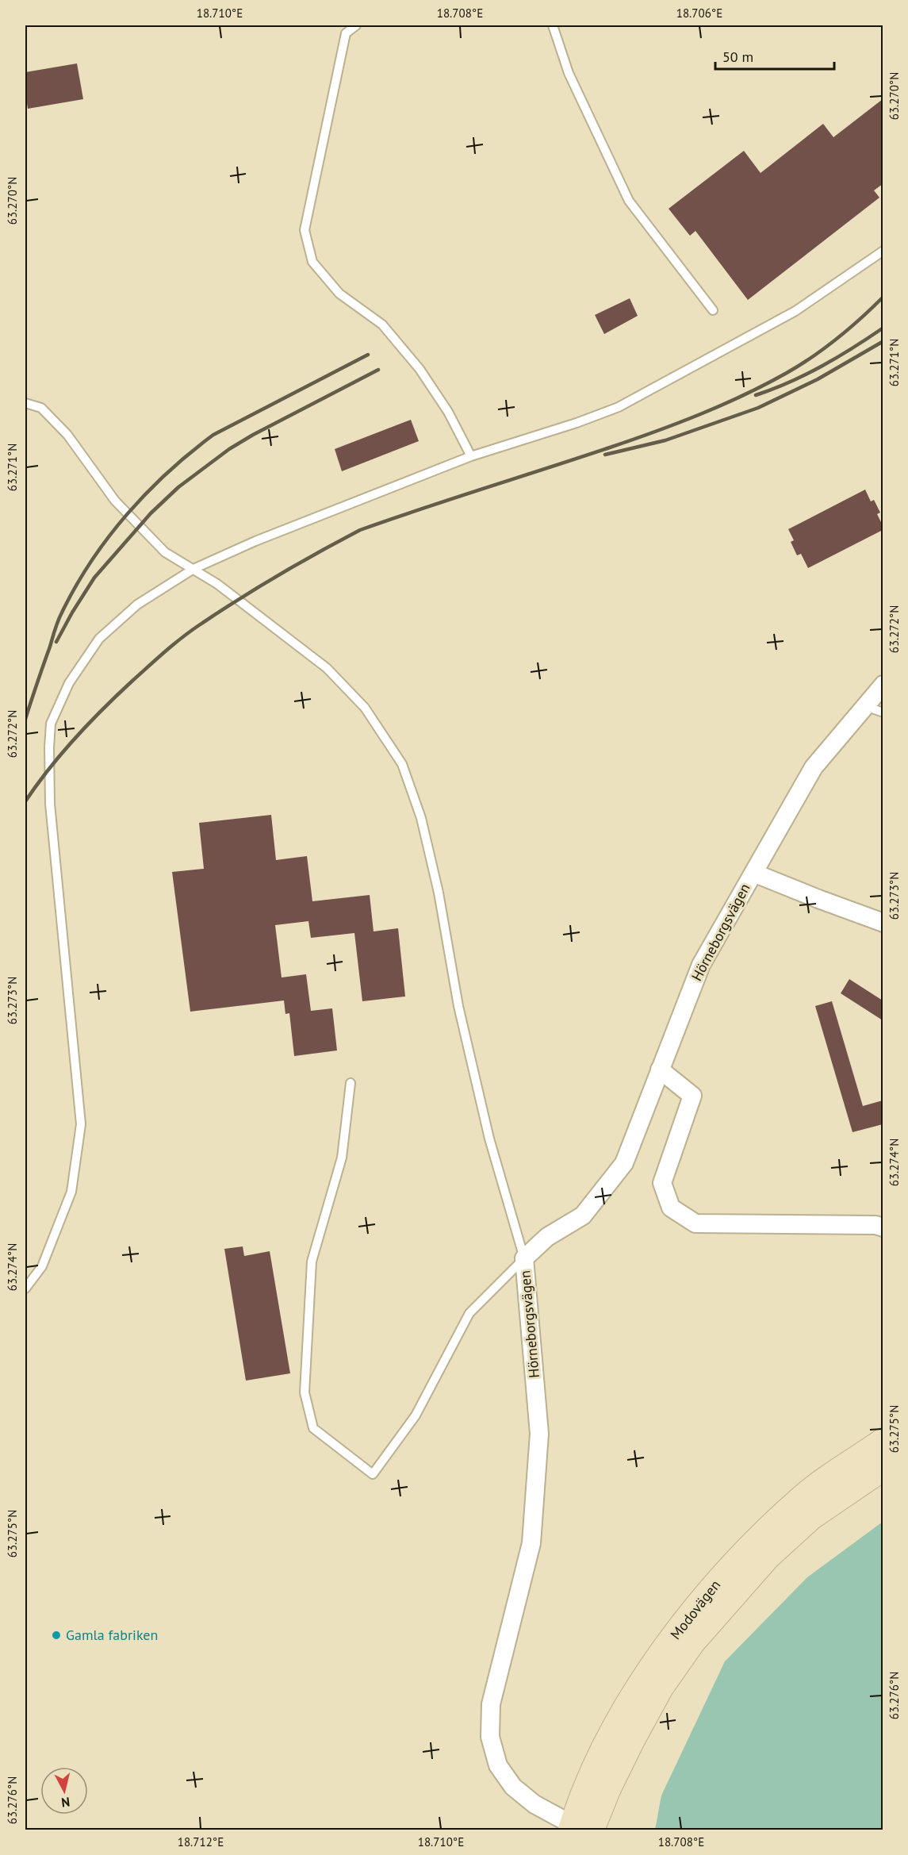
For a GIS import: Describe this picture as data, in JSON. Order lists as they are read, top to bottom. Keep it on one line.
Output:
{"streets":{"main road":["Modovägen"],"street":["Hörneborgsvägen"]},"crossings":[["Hörneborgsvägen","Modovägen"]],"places":["Gamla fabriken"],"scale_bar":"50 m","north":"bottom","coordinates":["18.710°E","18.708°E","18.706°E","63.270°N","63.271°N","63.272°N","63.273°N","63.274°N","63.275°N","63.276°N","18.712°E"]}
